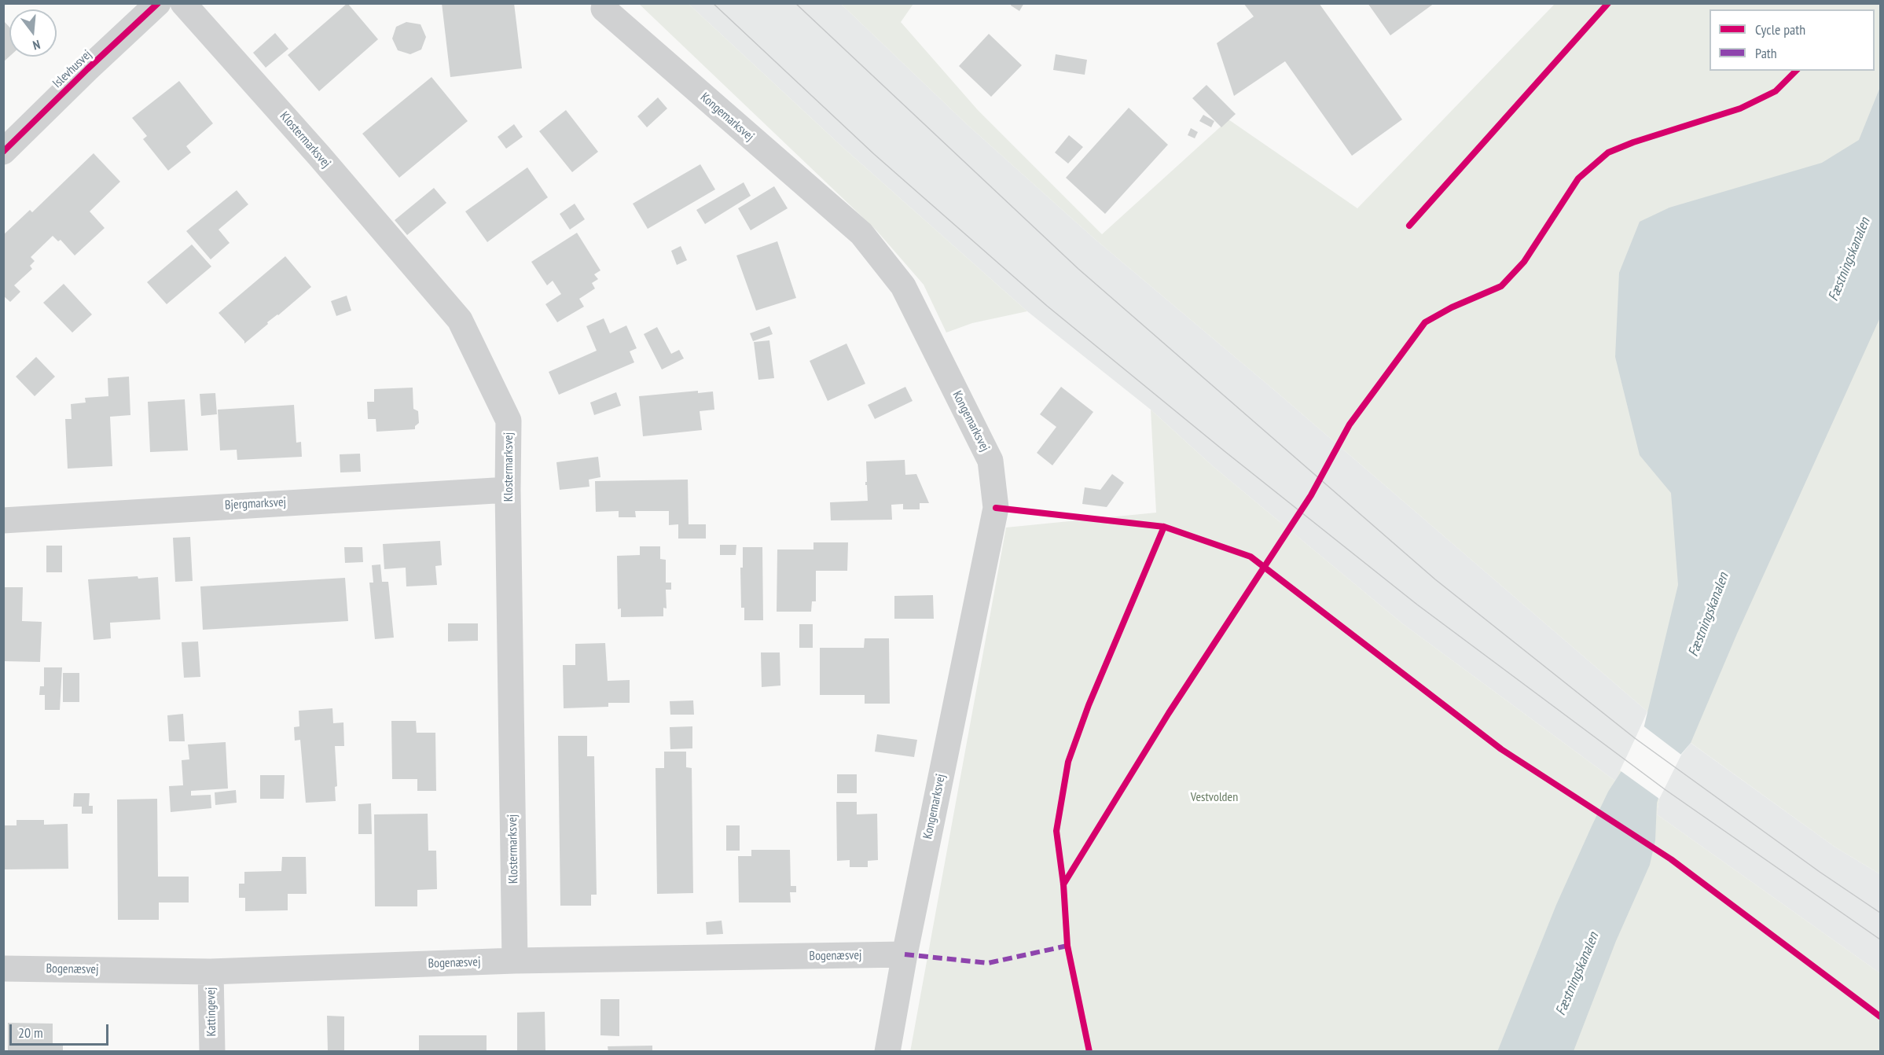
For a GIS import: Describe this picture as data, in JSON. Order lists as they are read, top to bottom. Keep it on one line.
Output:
{"streets":{"street":["Islevhusvej","Kongemarksvej","Klostermarksvej","Bjergmarksvej","Bogenæsvej","Kattingevej"]},"crossings":[["Kongemarksvej","Bogenæsvej"],["Klostermarksvej","Bjergmarksvej"],["Klostermarksvej","Bogenæsvej"],["Bogenæsvej","Kattingevej"]],"water":["Fæstningskanalen"],"parks":["Vestvolden"],"legend":["Cycle path","Path"],"scale_bar":"20 m","north":"bottom"}
